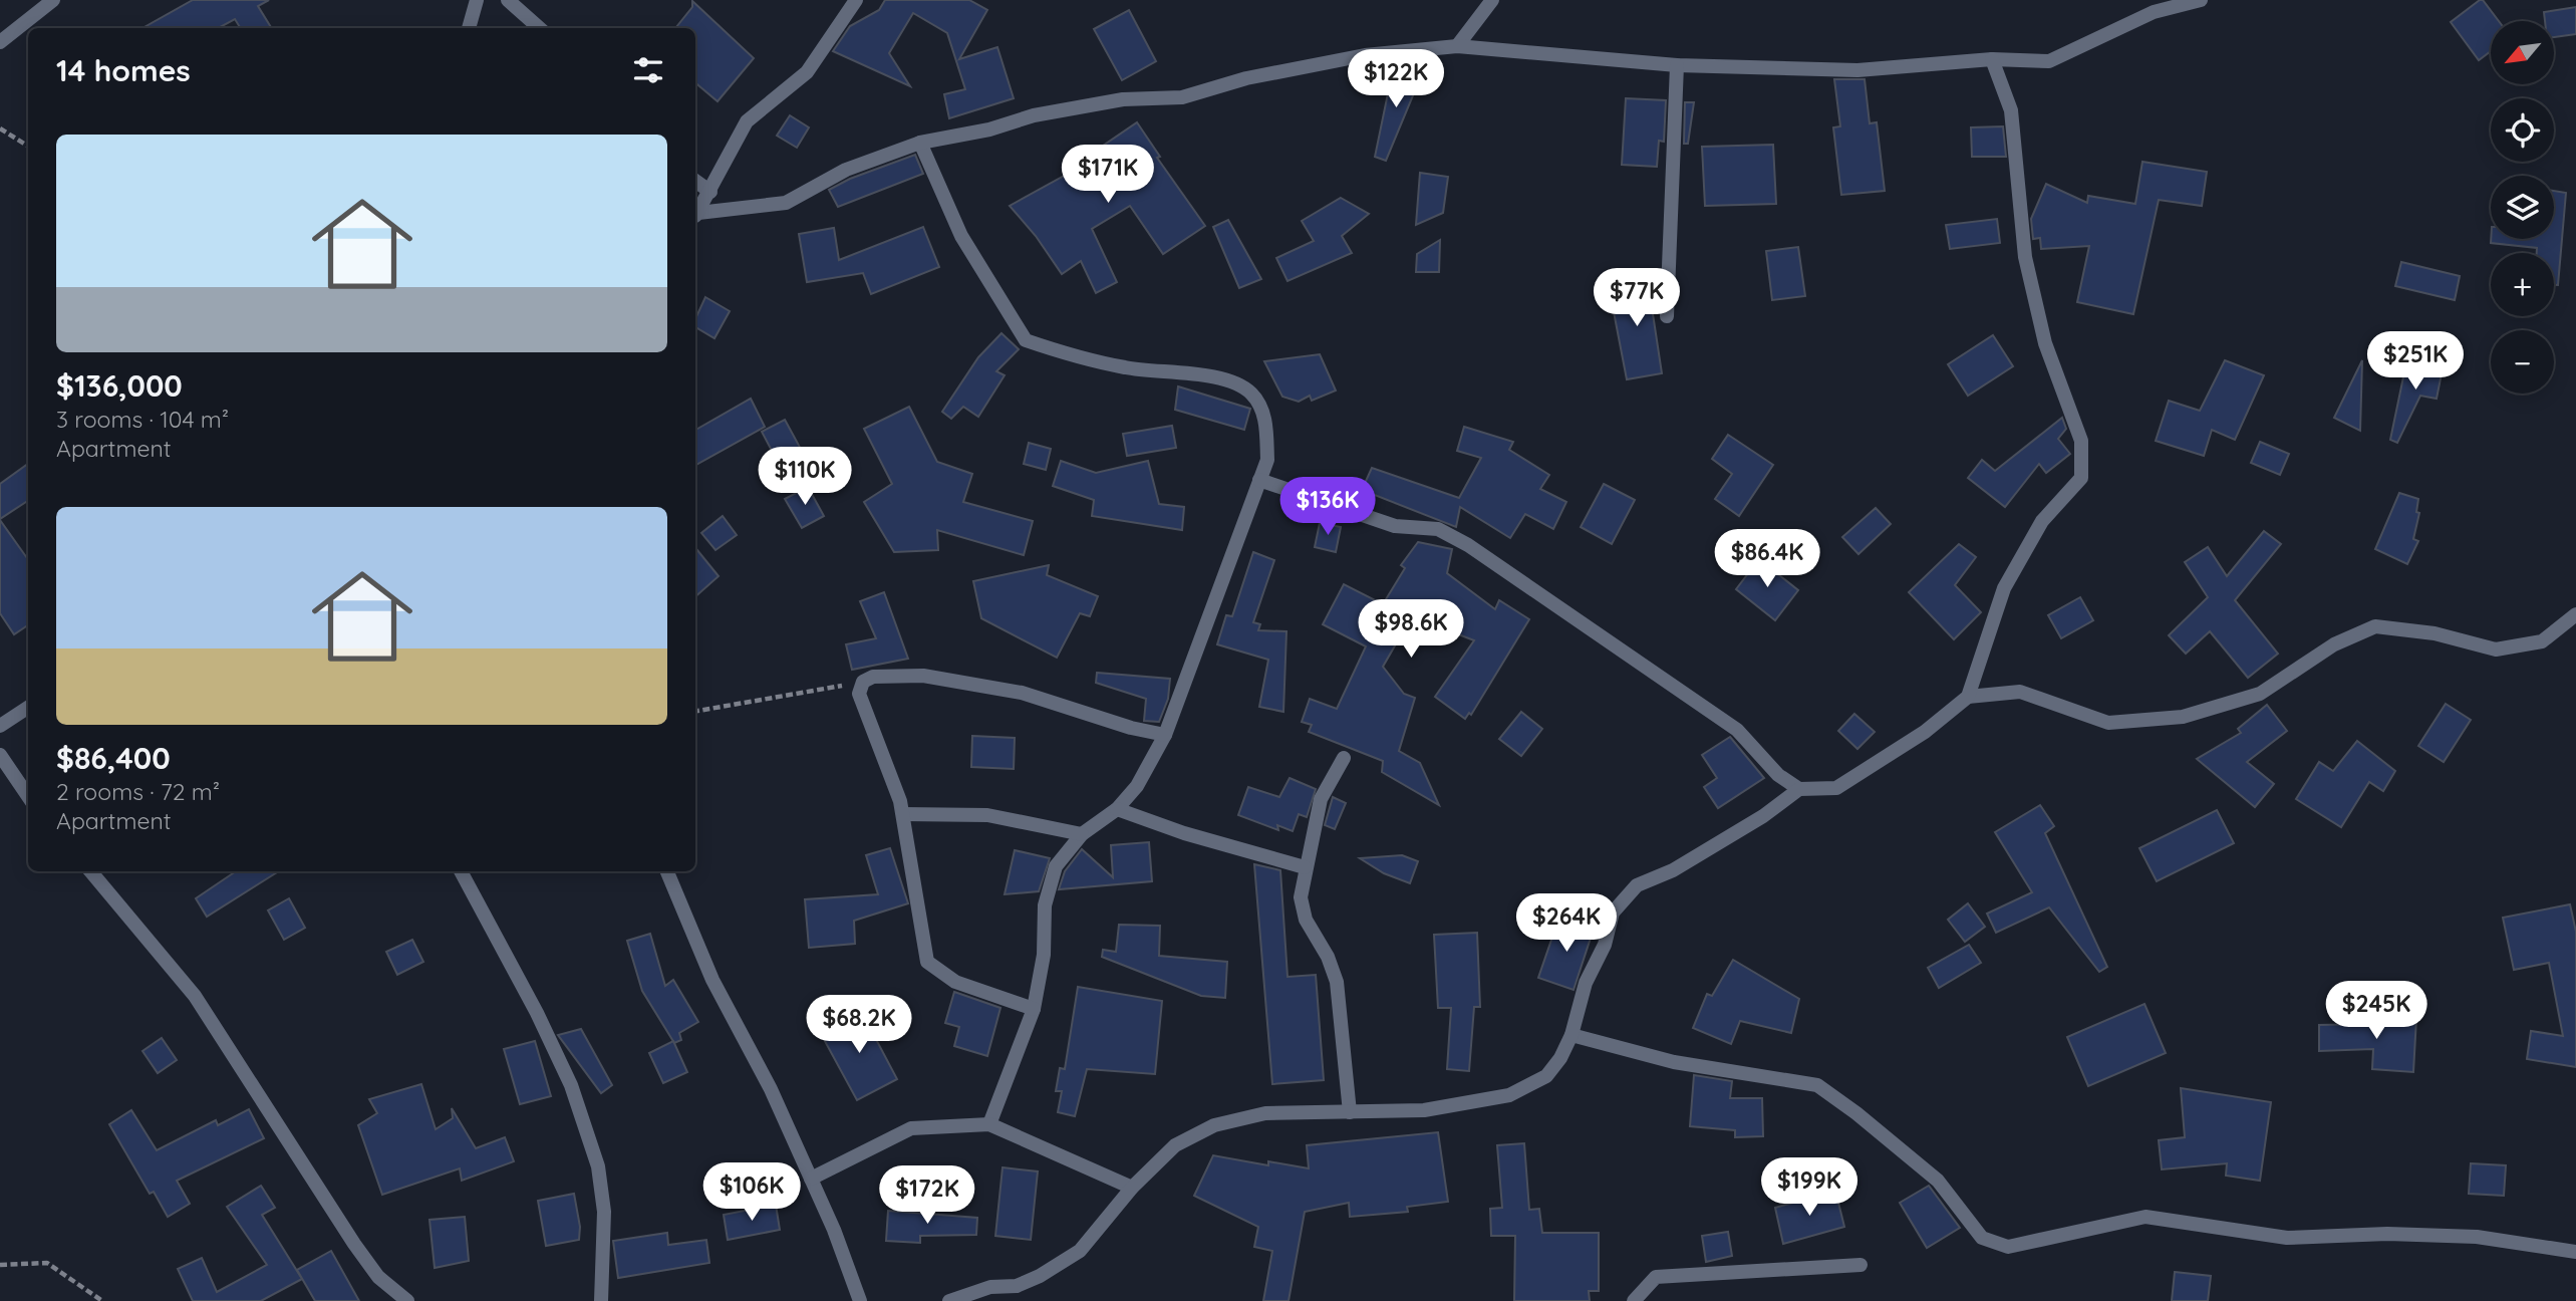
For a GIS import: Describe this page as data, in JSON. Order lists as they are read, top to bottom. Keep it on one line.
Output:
{"north":"bottom left","page":{"map_buttons":["+","−"],"heading":"14 homes","price":["$122K","$171K","$77K","$251K","$110K","$136K","$86.4K","$98.6K","$264K","$245K","$68.2K","$199K","$106K","$172K"],"list":[{"name":"$136,000","note":"3 rooms · 104 m² · Apartment"},{"name":"$86,400","note":"2 rooms · 72 m² · Apartment"}]}}
